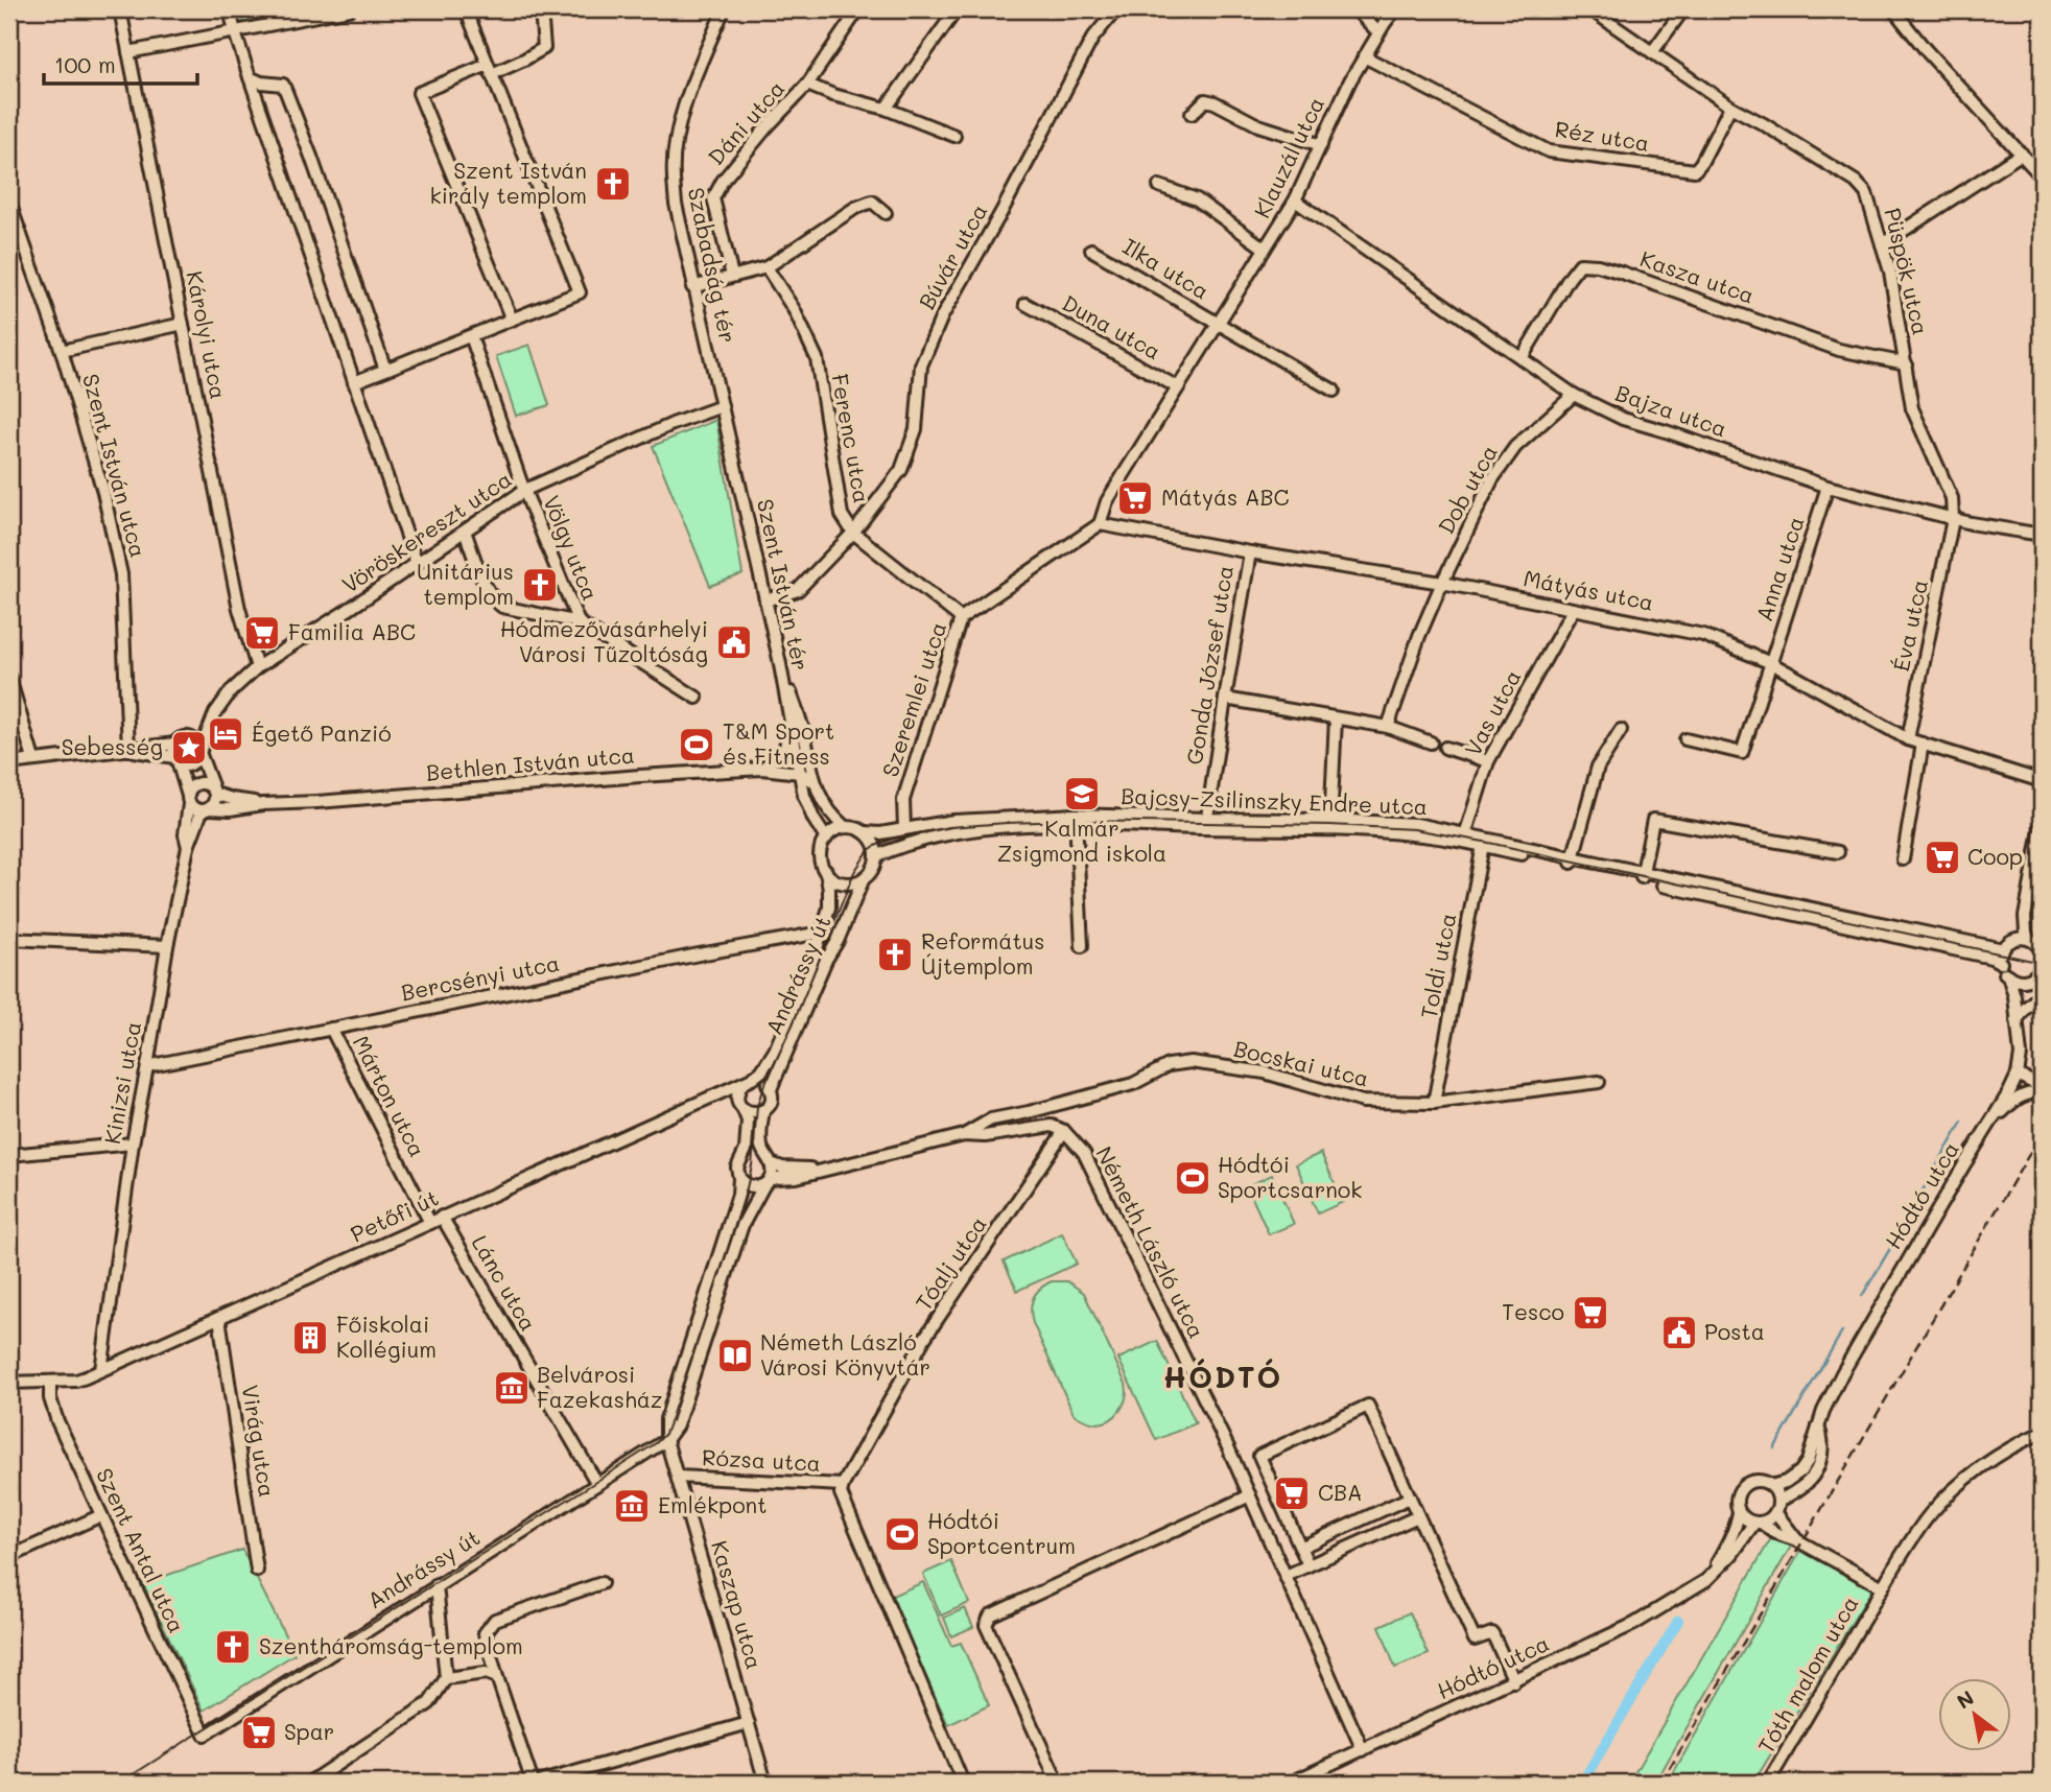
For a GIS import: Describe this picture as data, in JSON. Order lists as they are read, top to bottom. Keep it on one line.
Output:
{"streets":{"street":["Dáni utca","Réz utca","Klauzál utca","Búvár utca","Szabadság tér","Ilka utca","Püspök utca","Kasza utca","Duna utca","Károlyi utca","Bajza utca","Ferenc utca","Szent István utca","Dob utca","Vöröskereszt utca","Völgy utca","Anna utca","Szent István tér","Mátyás utca","Éva utca","Gonda József utca","Szeremlei utca","Vas utca","Bethlen István utca","Bajcsy-Zsilinszky Endre utca","Toldi utca","Andrássy út","Bercsényi utca","Bocskai utca","Kinizsi utca","Márton utca","Hódtó utca","Petőfi út","Németh László utca","Tóalj utca","Lánc utca","Virág utca","Rózsa utca","Szent Antal utca","Kaszap utca","Tóth malom utca"]},"crossings":[["Réz utca","Klauzál utca"],["Réz utca","Püspök utca"],["Klauzál utca","Ilka utca"],["Klauzál utca","Duna utca"],["Klauzál utca","Bajza utca"],["Klauzál utca","Mátyás utca"],["Klauzál utca","Szeremlei utca"],["Búvár utca","Ferenc utca"],["Búvár utca","Szent István tér"],["Szabadság tér","Vöröskereszt utca"],["Szabadság tér","Szent István tér"],["Püspök utca","Kasza utca"],["Püspök utca","Bajza utca"],["Püspök utca","Éva utca"],["Kasza utca","Bajza utca"],["Károlyi utca","Vöröskereszt utca"],["Bajza utca","Dob utca"],["Bajza utca","Anna utca"],["Bajza utca","Éva utca"],["Ferenc utca","Szeremlei utca"],["Dob utca","Mátyás utca"],["Vöröskereszt utca","Völgy utca"],["Vöröskereszt utca","Szent István tér"],["Vöröskereszt utca","Kinizsi utca"],["Anna utca","Mátyás utca"],["Szent István tér","Bethlen István utca"],["Szent István tér","Bajcsy-Zsilinszky Endre utca"],["Szent István tér","Andrássy út"],["Mátyás utca","Éva utca"],["Mátyás utca","Gonda József utca"],["Mátyás utca","Szeremlei utca"],["Mátyás utca","Vas utca"],["Gonda József utca","Bajcsy-Zsilinszky Endre utca"],["Szeremlei utca","Bajcsy-Zsilinszky Endre utca"],["Vas utca","Bajcsy-Zsilinszky Endre utca"],["Bethlen István utca","Kinizsi utca"],["Bajcsy-Zsilinszky Endre utca","Toldi utca"],["Bajcsy-Zsilinszky Endre utca","Andrássy út"],["Bajcsy-Zsilinszky Endre utca","Hódtó utca"],["Toldi utca","Bocskai utca"],["Andrássy út","Bercsényi utca"],["Andrássy út","Petőfi út"],["Andrássy út","Lánc utca"],["Andrássy út","Szent Antal utca"],["Andrássy út","Kaszap utca"],["Bercsényi utca","Kinizsi utca"],["Bercsényi utca","Márton utca"],["Bocskai utca","Németh László utca"],["Bocskai utca","Tóalj utca"],["Kinizsi utca","Petőfi út"],["Márton utca","Petőfi út"],["Hódtó utca","Németh László utca"],["Hódtó utca","Tóth malom utca"],["Petőfi út","Lánc utca"],["Petőfi út","Virág utca"],["Petőfi út","Szent Antal utca"],["Németh László utca","Tóalj utca"],["Tóalj utca","Rózsa utca"],["Rózsa utca","Kaszap utca"]],"districts":["HÓDTÓ"],"places":{"church":["Szent István király templom","Unitárius templom","Református Újtemplom","Szentháromság-templom"],"supermarket":["Mátyás ABC","Familia ABC","Coop","Tesco","CBA","Spar"],"public building":["Hódmezővásárhelyi Városi Tűzoltóság","Posta"],"hotel":["Égető Panzió"],"sports":["T&M Sport és Fitness","Hódtói Sportcsarnok","Hódtói Sportcentrum"],"place":["Sebesség"],"school or university":["Kalmár Zsigmond iskola"],"building":["Főiskolai Kollégium"],"library":["Németh László Városi Könyvtár"],"museum":["Belvárosi Fazekasház","Emlékpont"]},"scale_bar":"100 m","north":"top left"}
